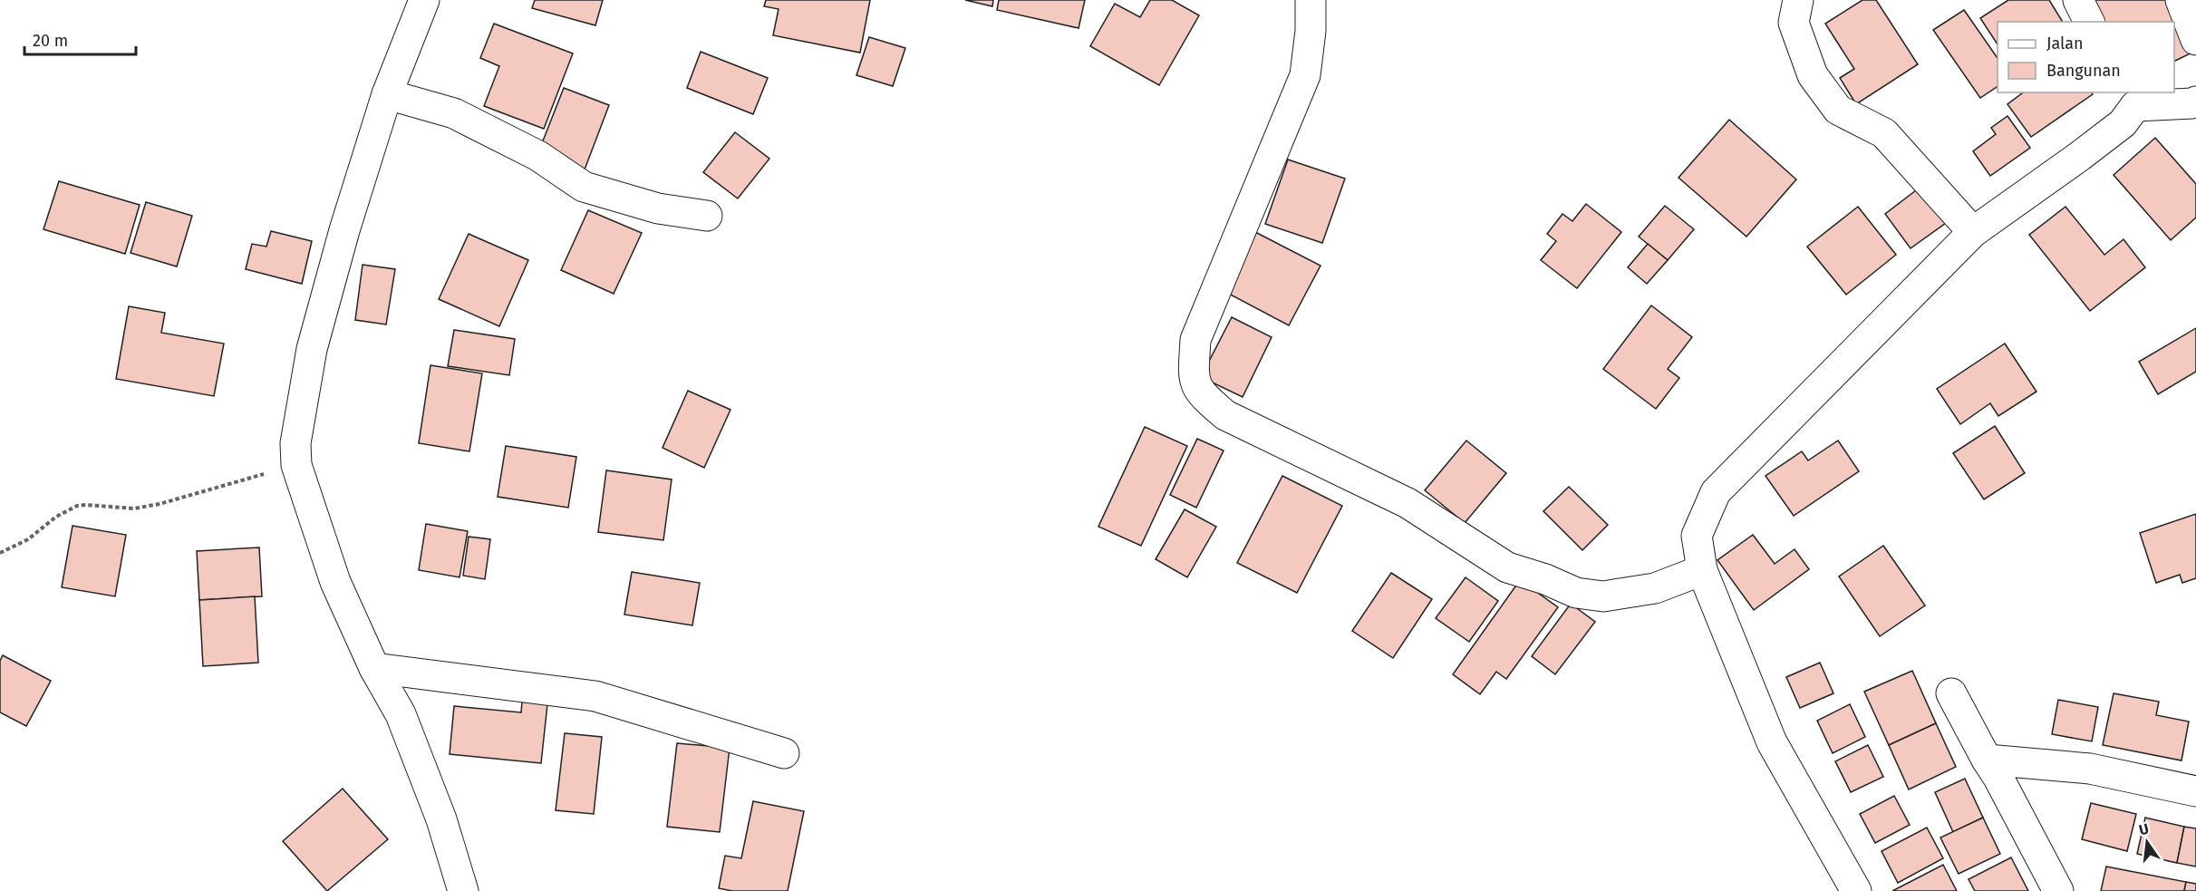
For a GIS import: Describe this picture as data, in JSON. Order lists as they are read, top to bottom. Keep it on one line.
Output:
{"legend":["Jalan","Bangunan"],"scale_bar":"20 m","north":"top"}
